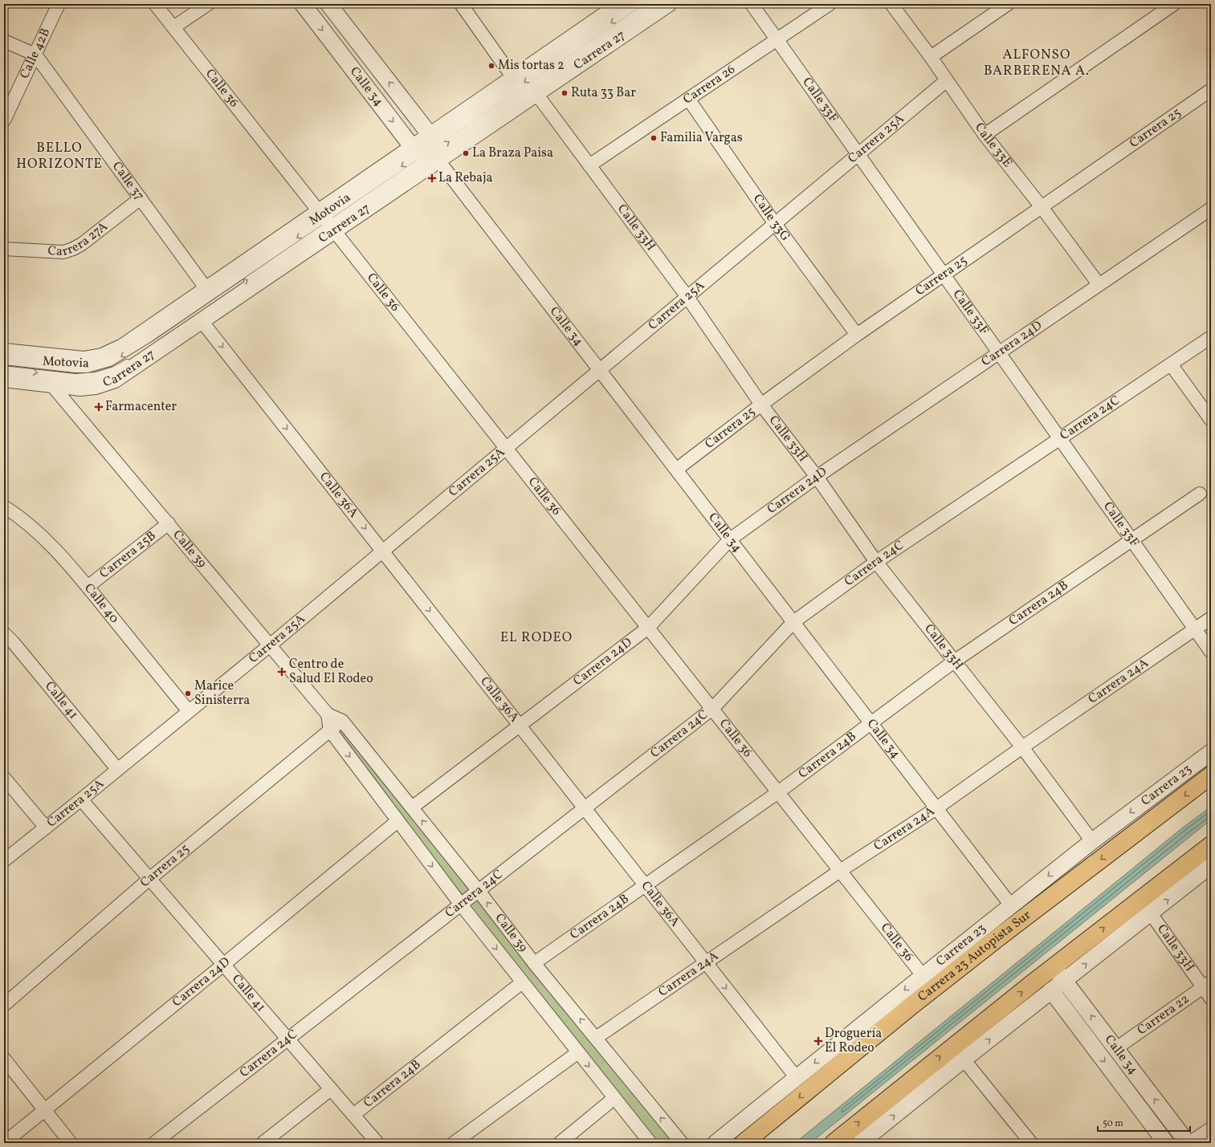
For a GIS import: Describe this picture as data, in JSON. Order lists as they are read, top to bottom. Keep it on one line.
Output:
{"streets":{"main road":["Carrera 23 Autopista Sur"],"street":["Carrera 27","Calle 42B","Carrera 26","Calle 34","Calle 36","Calle 33F","Carrera 25","Carrera 25A","Calle 33E","Calle 37","Calle 33G","Calle 33H","Carrera 27A","Carrera 24D","Carrera 24C","Calle 36A","Calle 39","Carrera 25B","Calle 40","Carrera 24B","Carrera 24A","Calle 41","Carrera 23","Carrera 22"],"lane":["Motovia"]},"crossings":[["Carrera 27","Calle 34"],["Carrera 27","Calle 36"],["Carrera 27","Calle 37"],["Carrera 27","Motovia"],["Carrera 27","Calle 33H"],["Carrera 27","Calle 36A"],["Carrera 27","Calle 39"],["Calle 42B","Calle 37"],["Carrera 26","Calle 33F"],["Carrera 26","Calle 33G"],["Carrera 26","Calle 33H"],["Calle 34","Carrera 25"],["Calle 34","Carrera 25A"],["Calle 34","Carrera 24D"],["Calle 34","Carrera 24C"],["Calle 34","Carrera 24B"],["Calle 34","Carrera 24A"],["Calle 34","Carrera 23"],["Calle 34","Carrera 22"],["Calle 36","Carrera 25A"],["Calle 36","Motovia"],["Calle 36","Carrera 24D"],["Calle 36","Carrera 24C"],["Calle 36","Carrera 24B"],["Calle 36","Carrera 24A"],["Calle 36","Carrera 23"],["Calle 36","Carrera 23 Autopista Sur"],["Calle 33F","Carrera 25"],["Calle 33F","Carrera 25A"],["Calle 33F","Carrera 24D"],["Calle 33F","Carrera 24C"],["Calle 33F","Carrera 24B"],["Calle 33F","Carrera 24A"],["Carrera 25","Calle 33E"],["Carrera 25","Calle 33G"],["Carrera 25","Calle 33H"],["Carrera 25","Calle 39"],["Carrera 25","Calle 41"],["Carrera 25A","Calle 33E"],["Carrera 25A","Calle 33G"],["Carrera 25A","Calle 33H"],["Carrera 25A","Calle 36A"],["Carrera 25A","Calle 39"],["Carrera 25A","Calle 40"],["Carrera 25A","Calle 41"],["Calle 33E","Carrera 24D"],["Calle 37","Carrera 27A"],["Calle 33H","Carrera 24D"],["Calle 33H","Carrera 24C"],["Calle 33H","Carrera 24B"],["Calle 33H","Carrera 24A"],["Calle 33H","Carrera 23"],["Calle 33H","Carrera 22"],["Carrera 24D","Calle 36A"],["Carrera 24D","Calle 39"],["Carrera 24D","Calle 41"],["Carrera 24C","Calle 36A"],["Carrera 24C","Calle 39"],["Carrera 24C","Calle 41"],["Calle 36A","Carrera 24B"],["Calle 36A","Carrera 24A"],["Calle 36A","Carrera 23"],["Calle 39","Carrera 25B"],["Calle 39","Carrera 24B"],["Calle 39","Carrera 24A"],["Carrera 25B","Calle 40"],["Carrera 24B","Calle 41"],["Carrera 23","Carrera 23 Autopista Sur"]],"one_way":["Calle 36A"],"districts":["ALFONSO BARBERENA A.","BELLO HORIZONTE","EL RODEO"],"places":{"other":["Mis tortas 2","Ruta 33 Bar","Familia Vargas","La Braza Paisa","Marice Sinisterra"],"health":["La Rebaja","Farmacenter","Centro de Salud El Rodeo","Droguería El Rodeo"]},"scale_bar":"50 m"}
